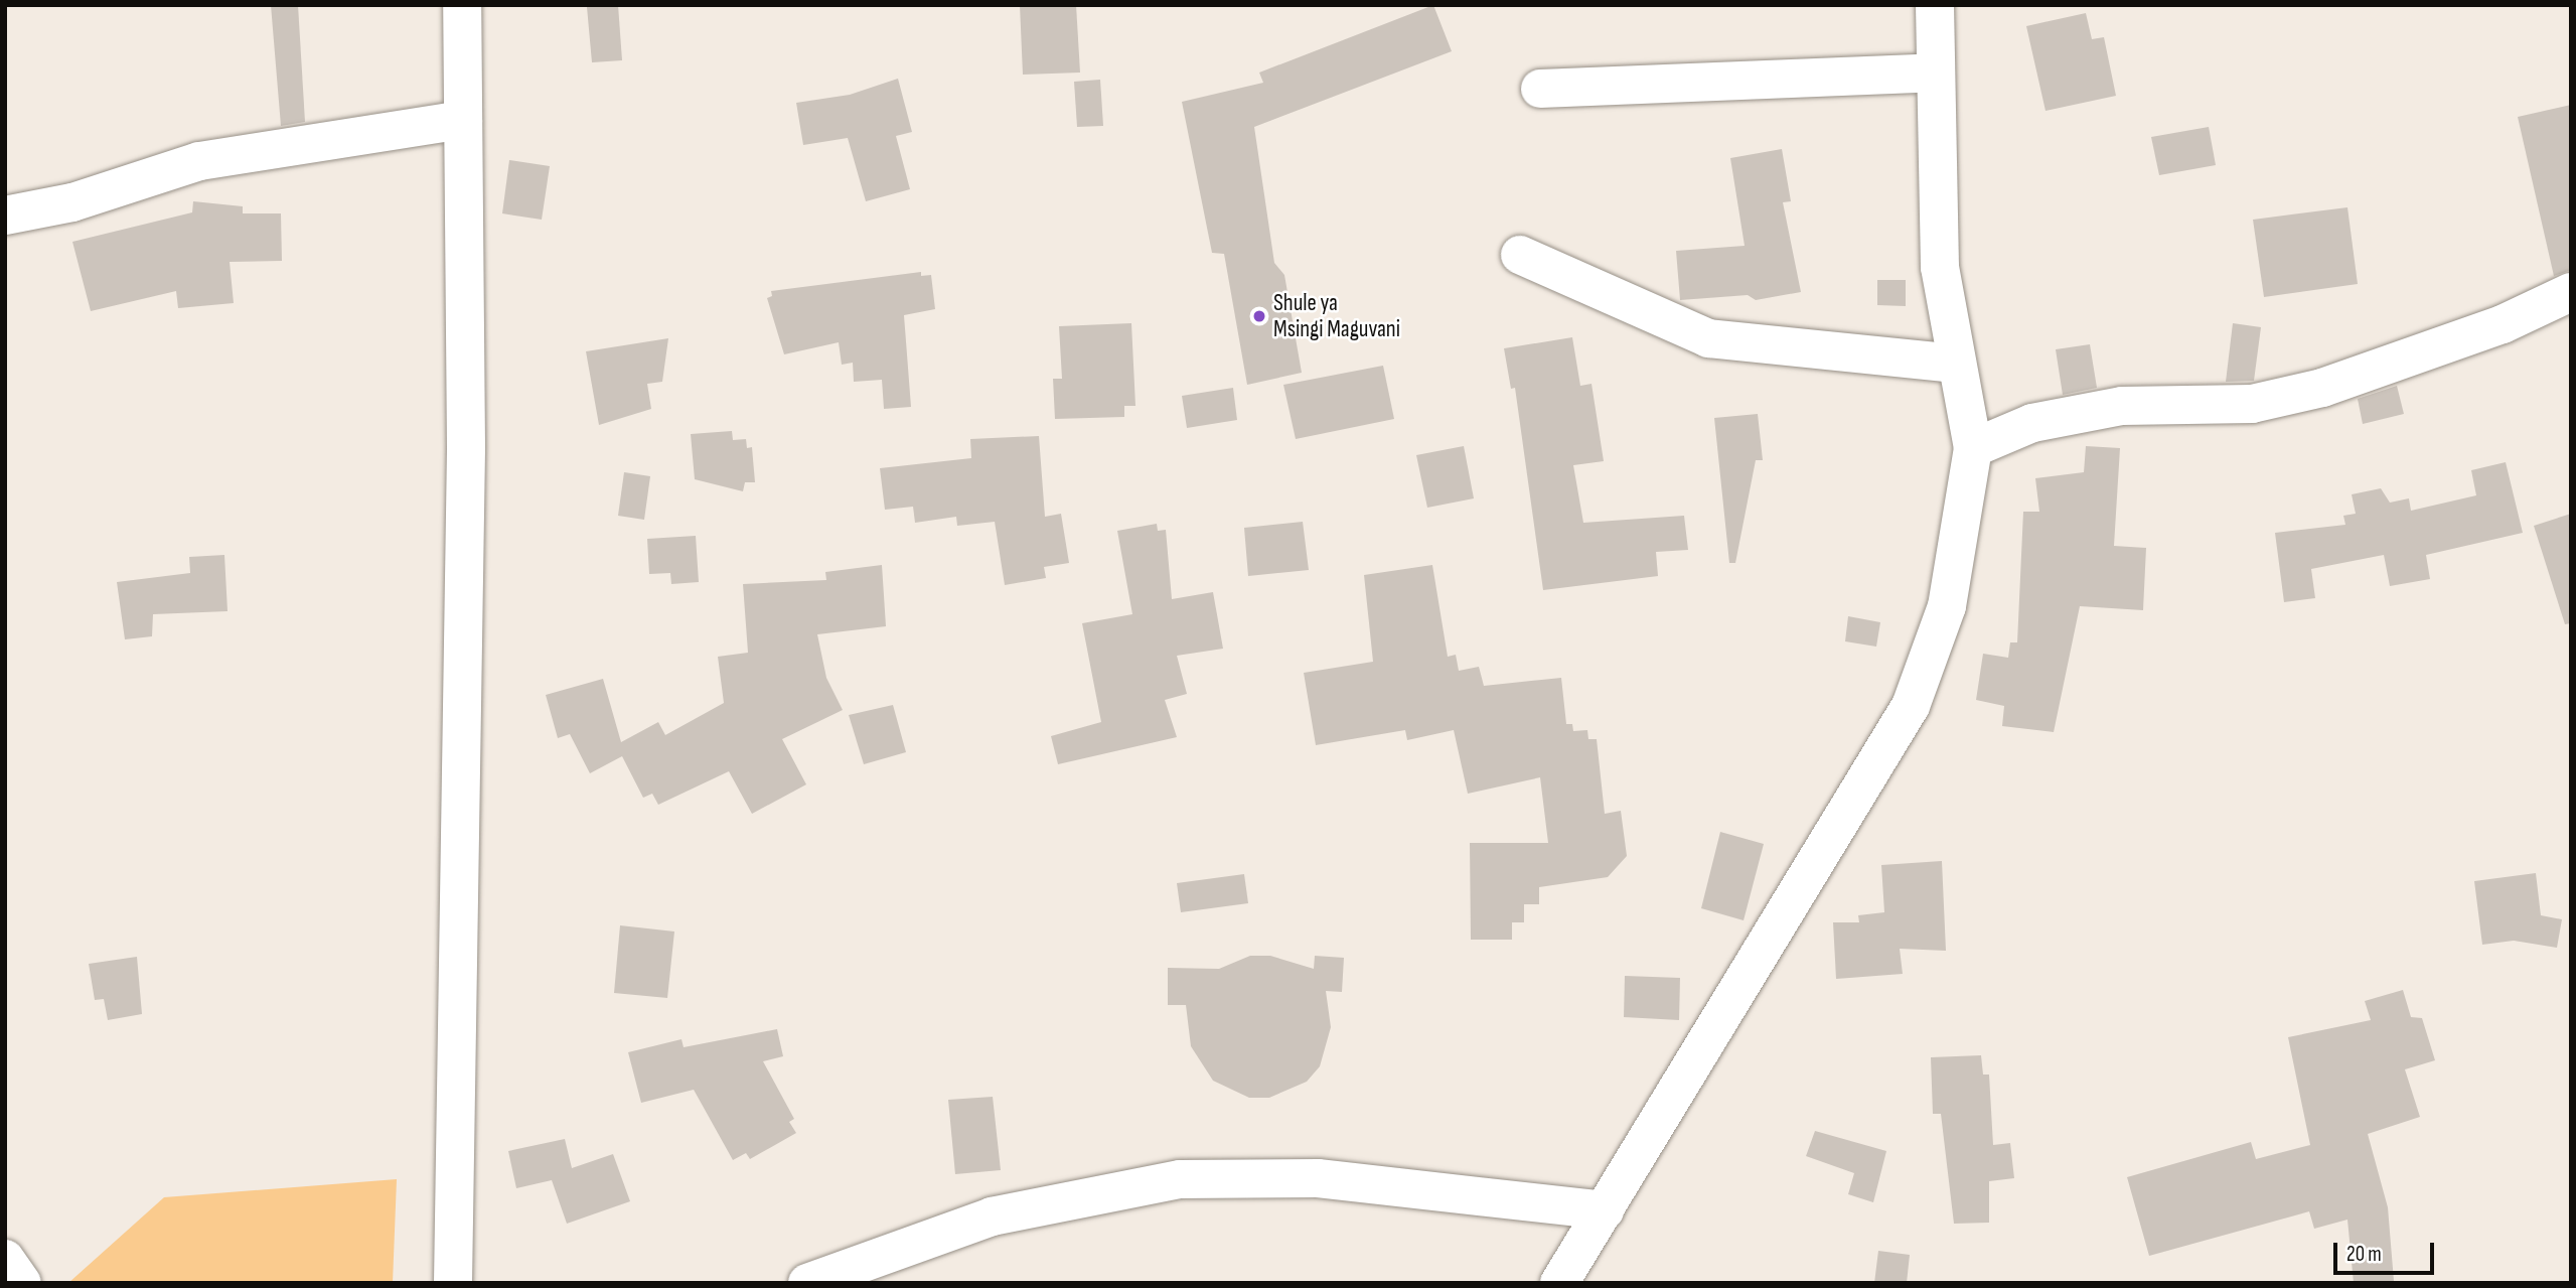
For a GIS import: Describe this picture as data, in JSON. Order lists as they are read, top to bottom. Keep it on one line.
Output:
{"places":["Shule ya Msingi Maguvani"],"scale_bar":"20 m"}
